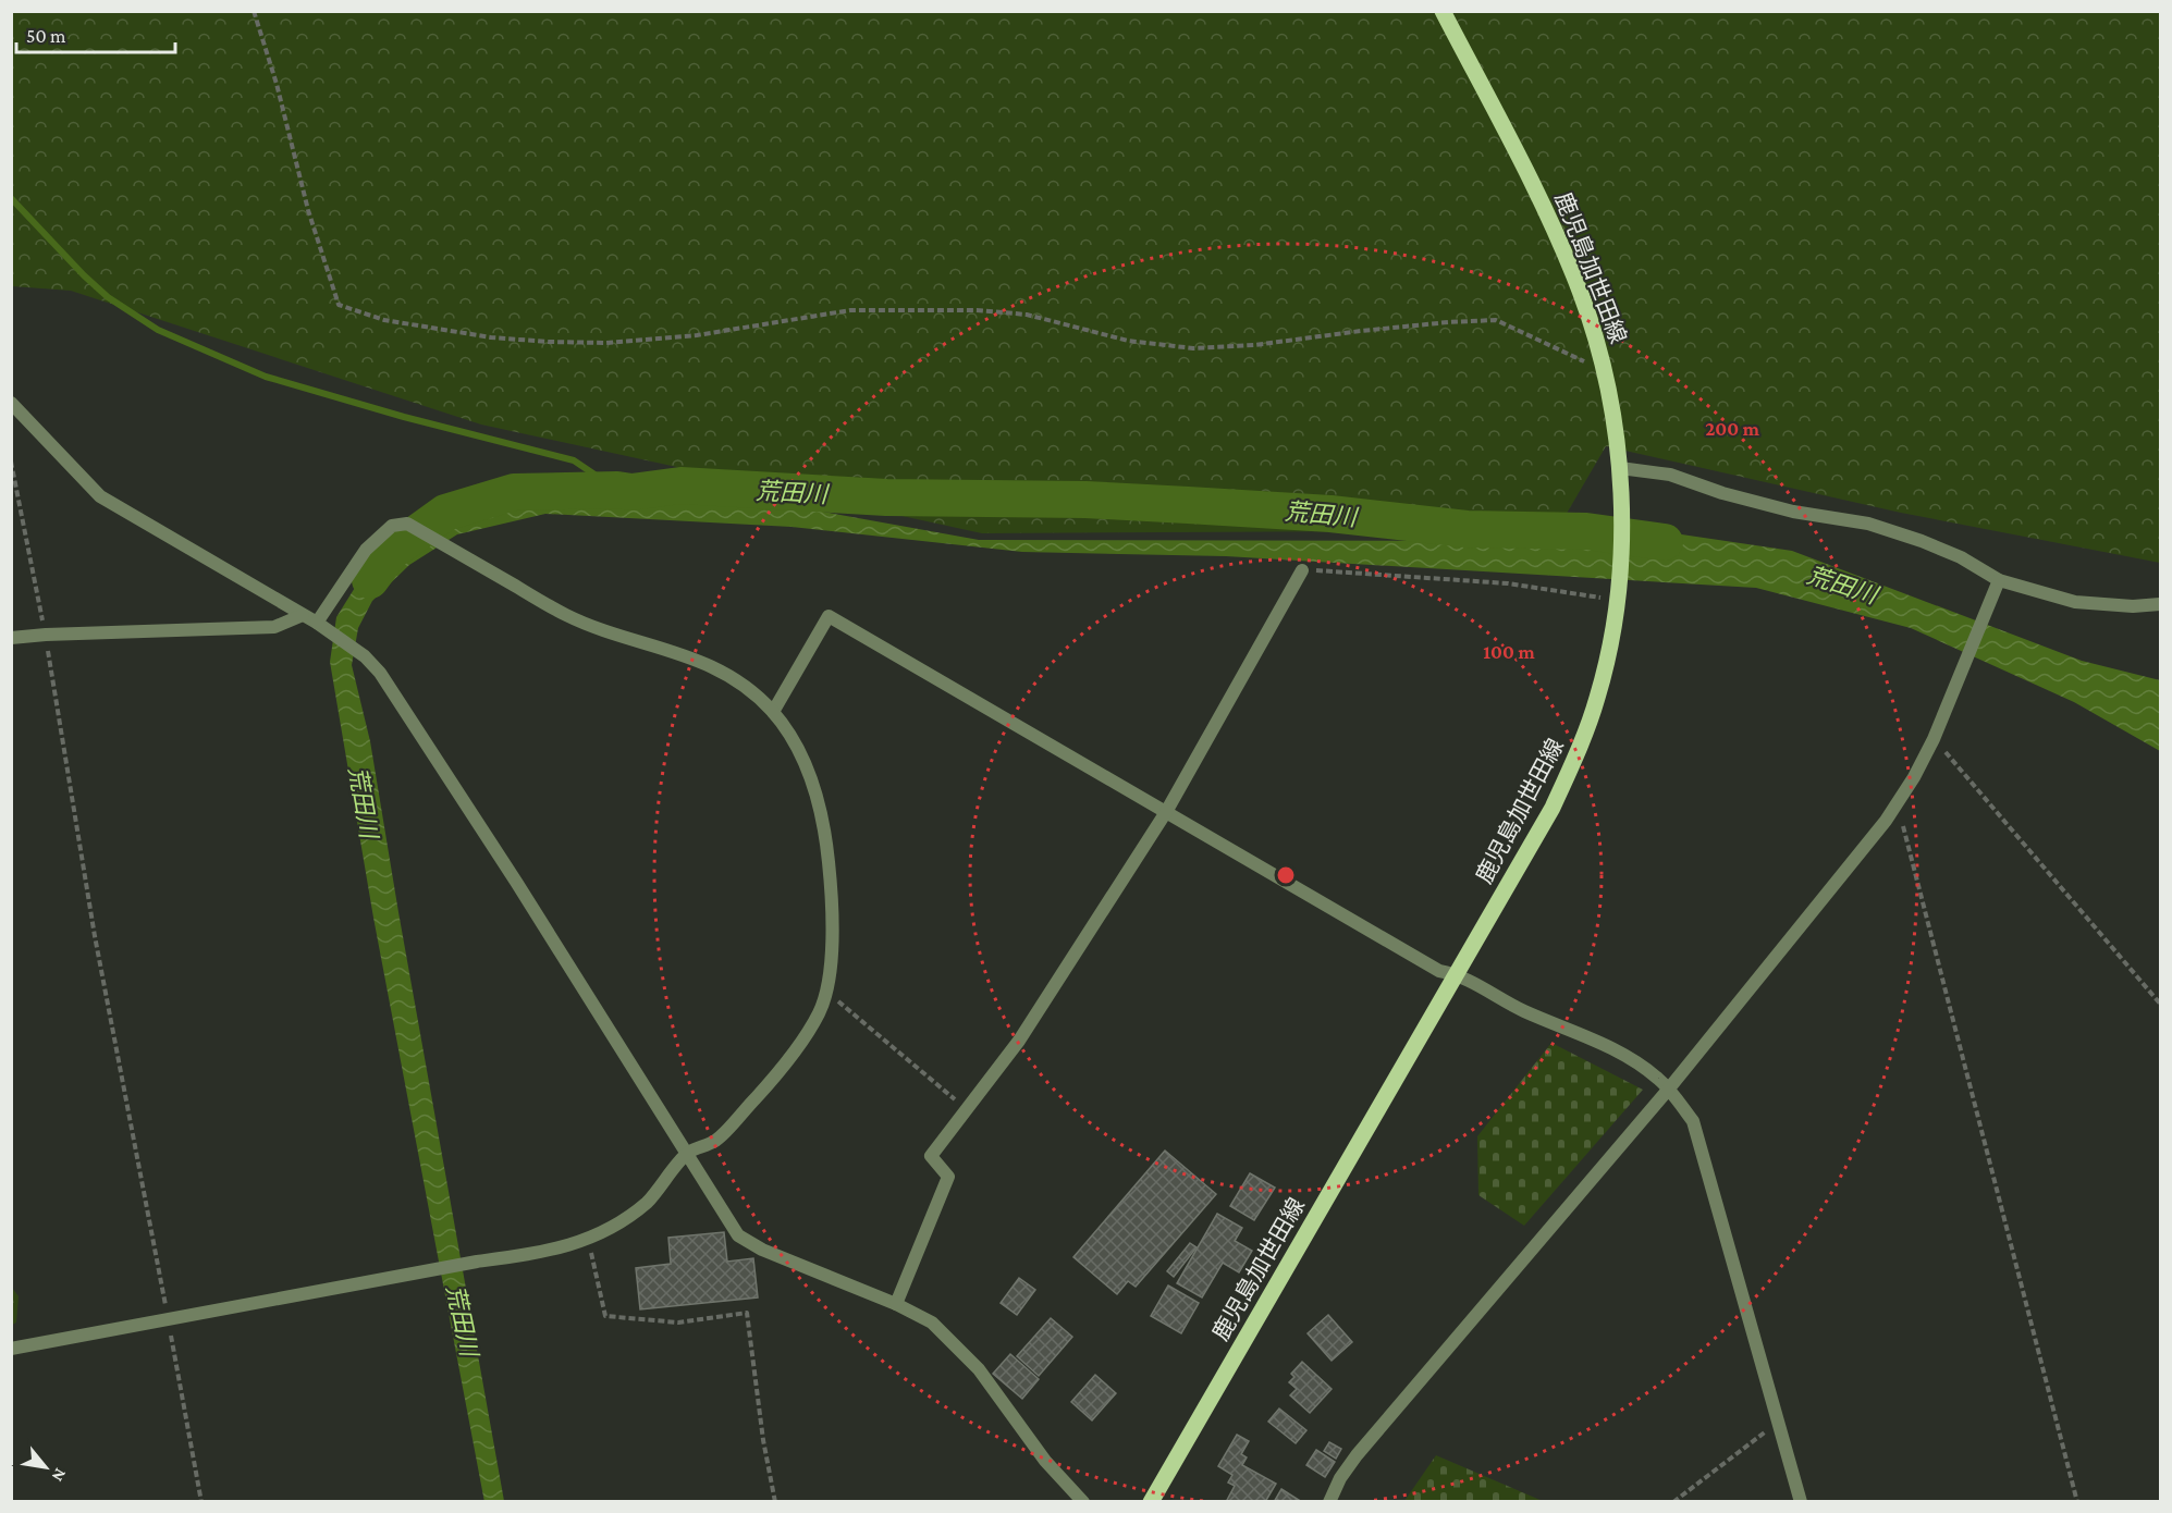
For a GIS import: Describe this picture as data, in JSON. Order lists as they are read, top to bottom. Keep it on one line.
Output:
{"streets":{"main road":["鹿児島加世田線"]},"water":["荒田川"],"scale_bar":"50 m","north":"bottom right","rings":["200 m","100 m"]}
